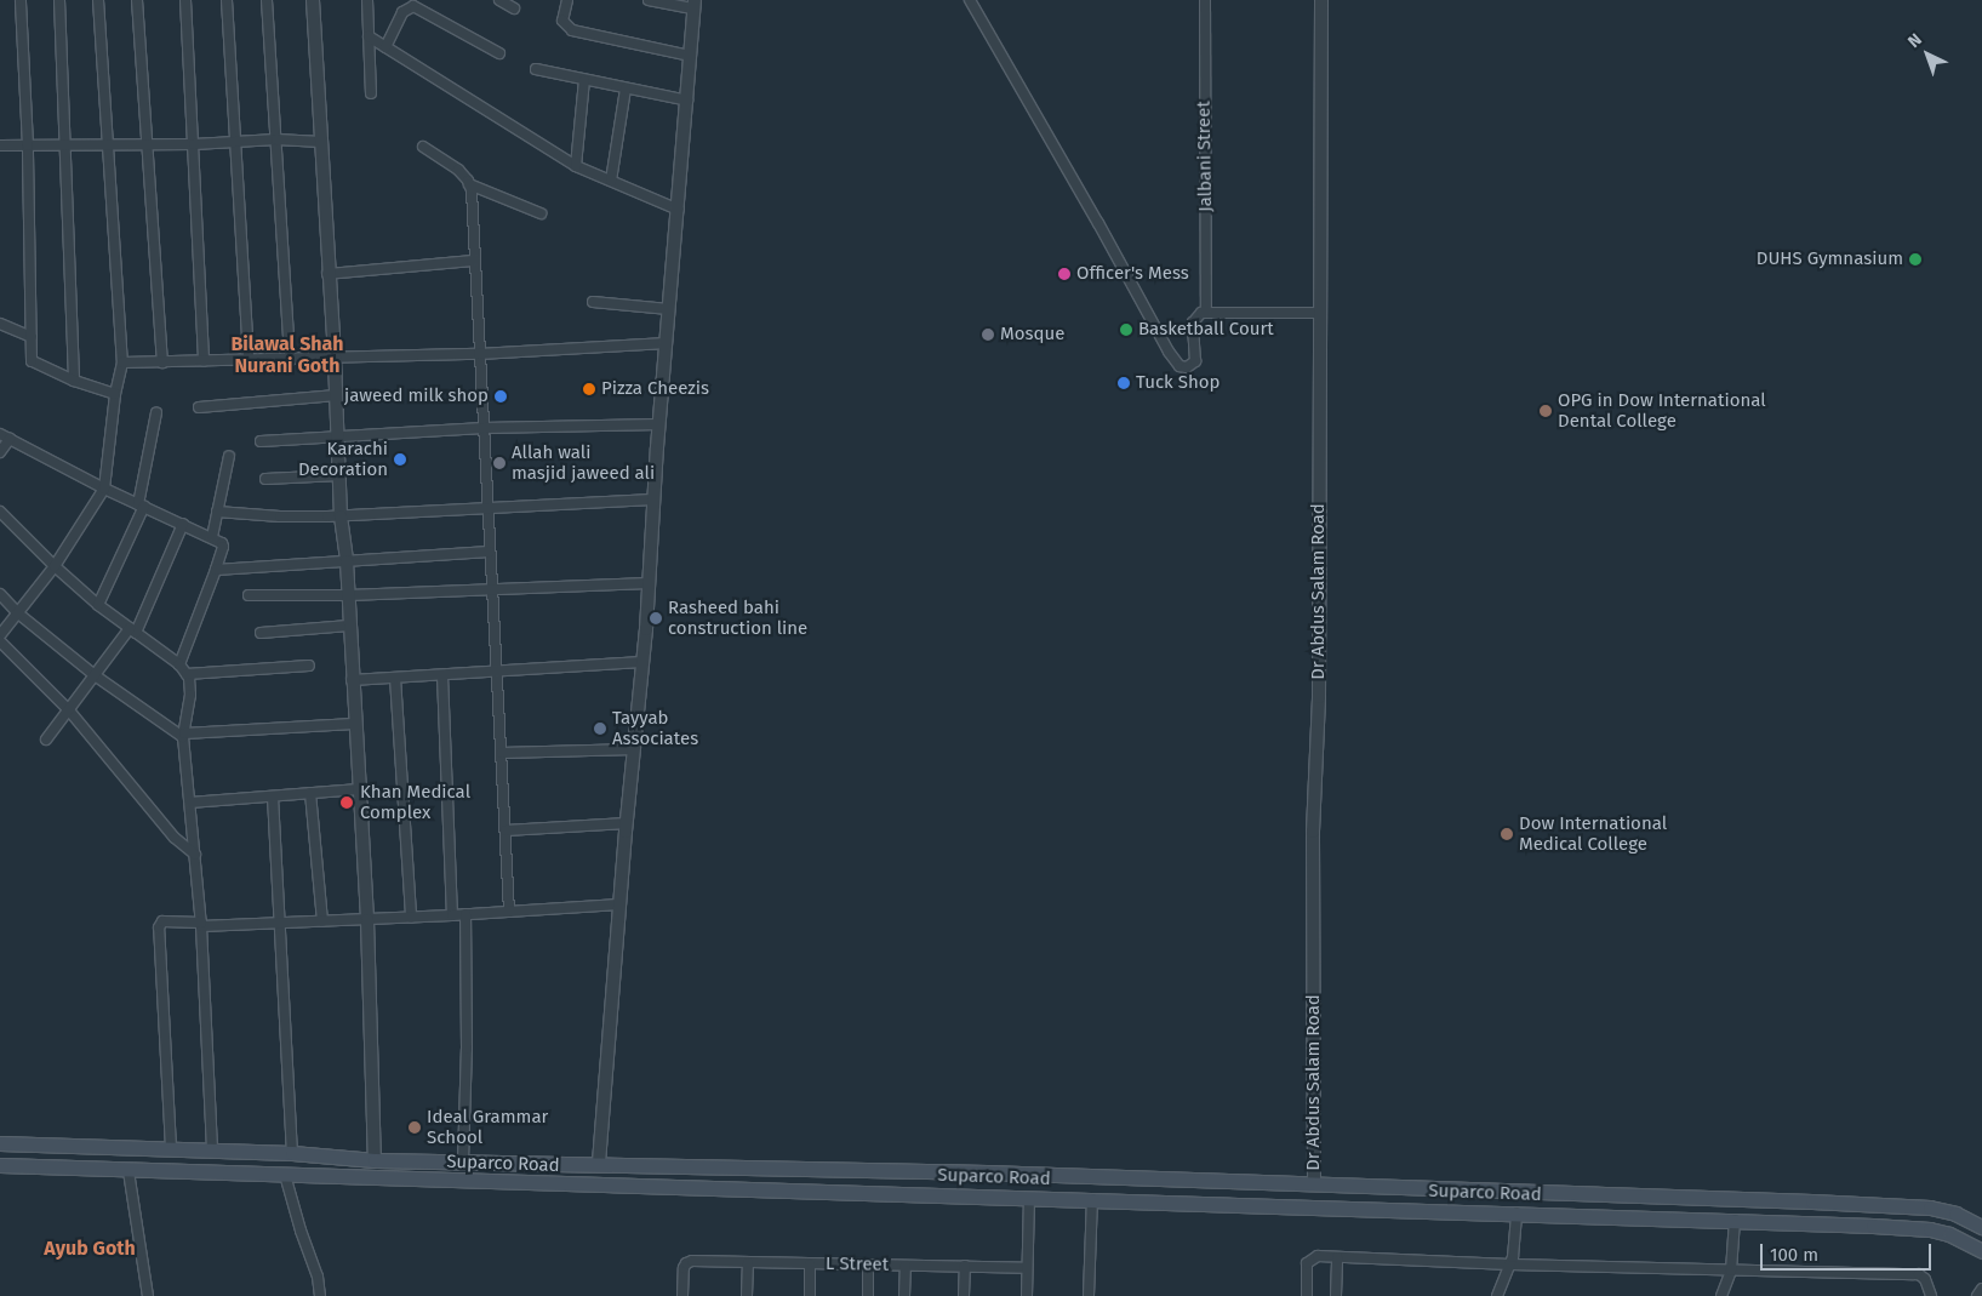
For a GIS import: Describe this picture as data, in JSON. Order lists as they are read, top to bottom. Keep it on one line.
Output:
{"streets":{"main road":["Suparco Road"],"street":["Jalbani Street","Dr Abdus Salam Road","L Street"]},"crossings":[["Dr Abdus Salam Road","Suparco Road"]],"districts":["Bilawal Shah Nurani Goth","Ayub Goth"],"places":["DUHS Gymnasium","Officer's Mess","Basketball Court","Mosque","Tuck Shop","Pizza Cheezis","jaweed milk shop","OPG in Dow International Dental College","Karachi Decoration","Allah wali masjid jaweed ali","Rasheed bahi construction line","Tayyab Associates","Khan Medical Complex","Dow International Medical College","Ideal Grammar School"],"scale_bar":"100 m","north":"top left"}
